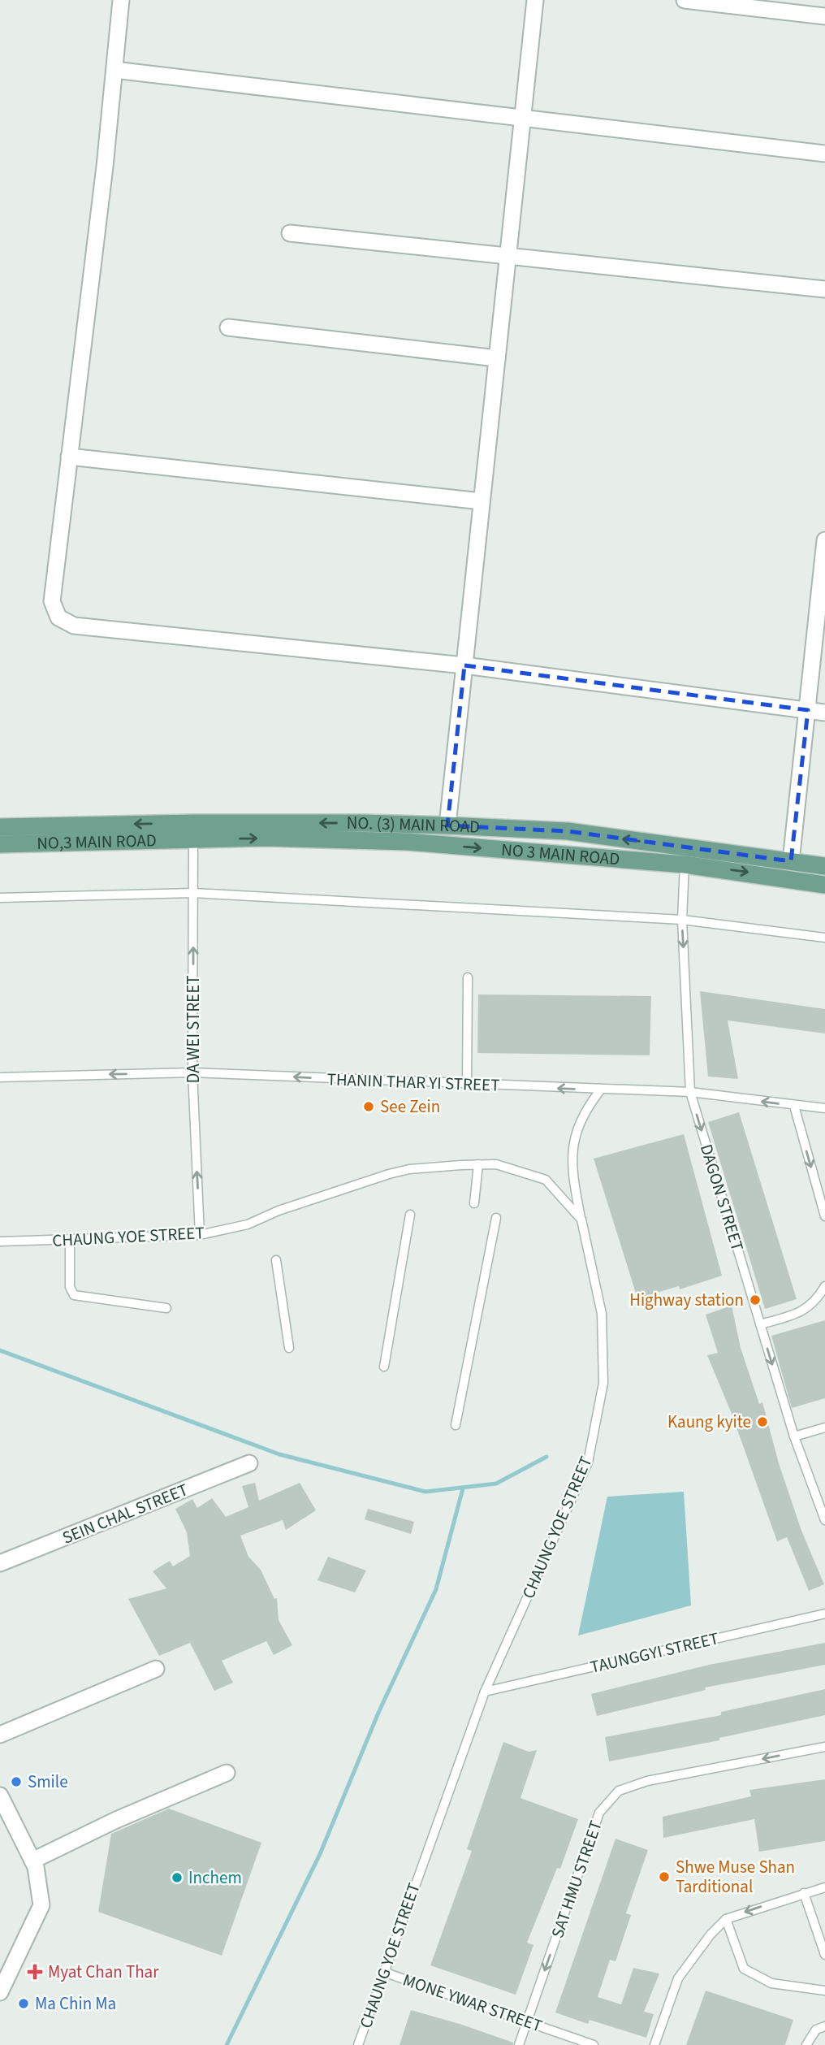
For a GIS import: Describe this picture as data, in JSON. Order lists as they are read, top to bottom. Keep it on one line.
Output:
{"streets":{"main road":["NO. (3) MAIN ROAD","NO,3 MAIN ROAD","NO 3 MAIN ROAD"],"street":["SEIN CHAL STREET"],"lane":["DA WEI STREET","THANIN THAR YI STREET","DAGON STREET","CHAUNG YOE STREET","TAUNGGYI STREET","SAT HMU STREET","MONE YWAR STREET"]},"crossings":[["NO. (3) MAIN ROAD","NO,3 MAIN ROAD"],["NO. (3) MAIN ROAD","NO 3 MAIN ROAD"],["NO. (3) MAIN ROAD","DA WEI STREET"],["NO,3 MAIN ROAD","NO 3 MAIN ROAD"],["NO,3 MAIN ROAD","DA WEI STREET"],["NO 3 MAIN ROAD","DA WEI STREET"],["NO 3 MAIN ROAD","DAGON STREET"],["DA WEI STREET","THANIN THAR YI STREET"],["DA WEI STREET","CHAUNG YOE STREET"],["THANIN THAR YI STREET","DAGON STREET"],["CHAUNG YOE STREET","TAUNGGYI STREET"],["CHAUNG YOE STREET","MONE YWAR STREET"],["SAT HMU STREET","MONE YWAR STREET"]],"one_way":["NO. (3) MAIN ROAD","NO 3 MAIN ROAD","DA WEI STREET","THANIN THAR YI STREET","DAGON STREET","SAT HMU STREET"],"places":{"other":["See Zein","Highway station","Kaung kyite","Smile","Shwe Muse Shan Tarditional","Inchem","Ma Chin Ma"],"health":["Myat Chan Thar"]}}
